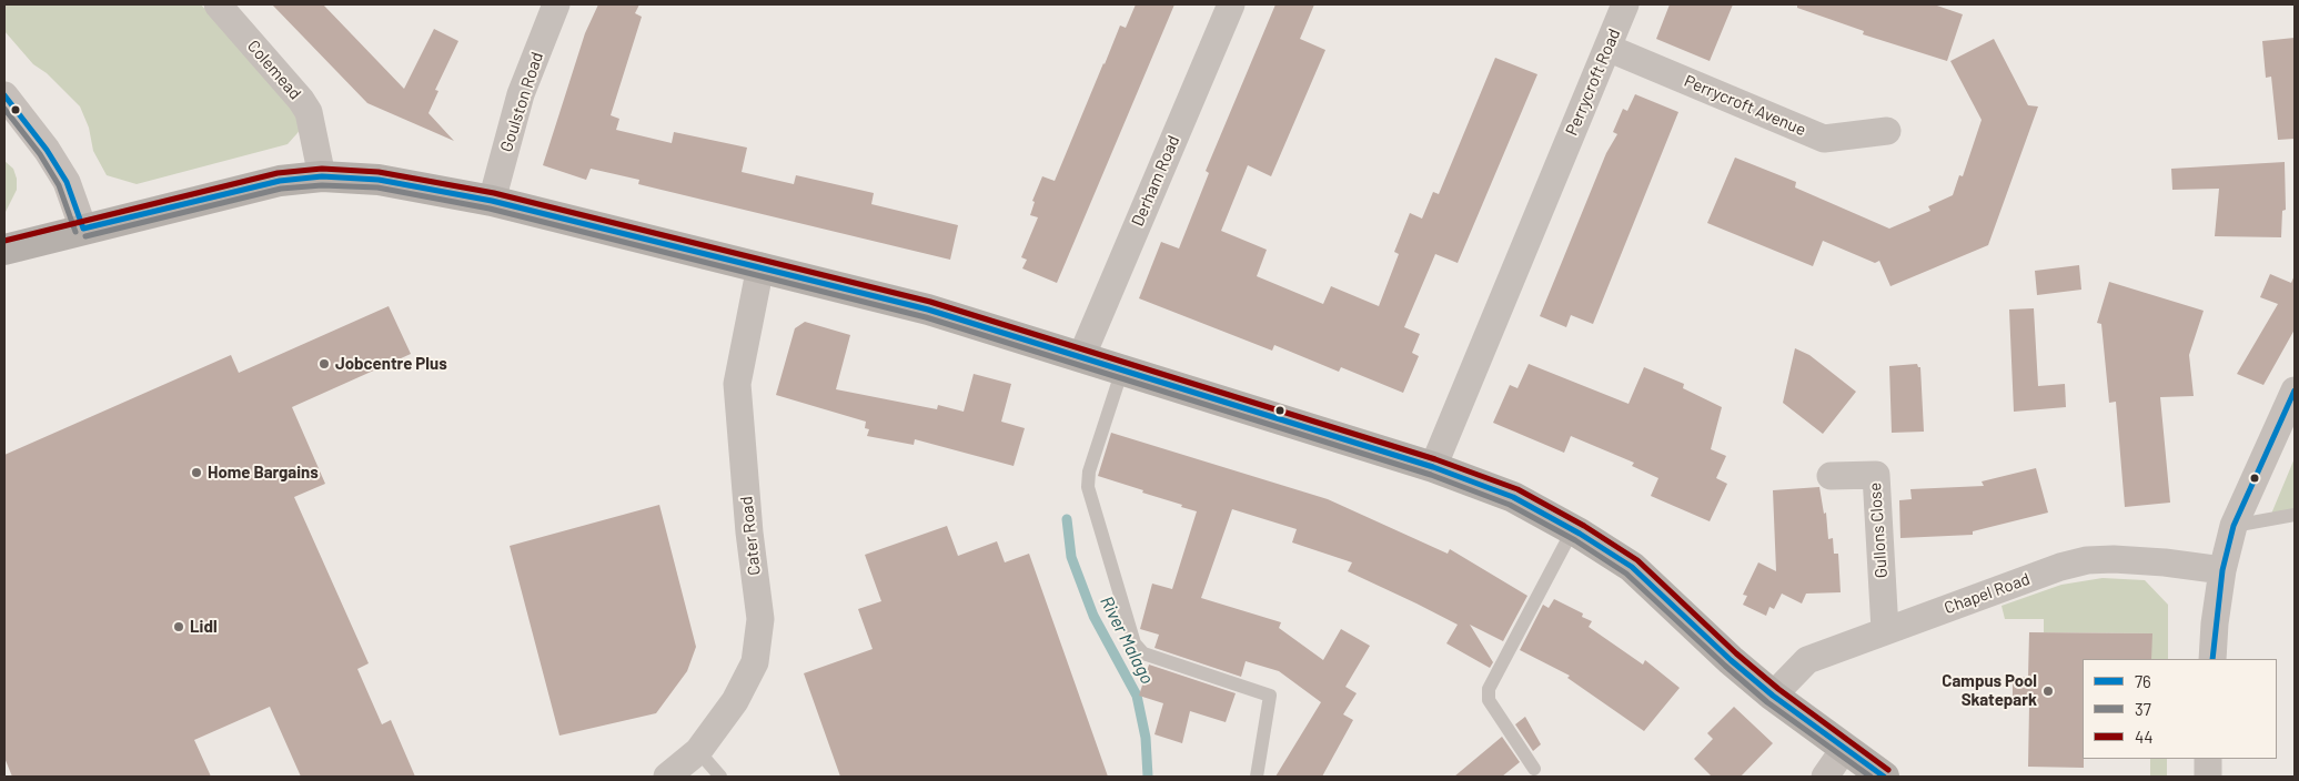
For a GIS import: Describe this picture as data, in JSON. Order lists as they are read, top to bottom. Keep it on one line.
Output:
{"streets":{"street":["Colemead","Perrycroft Road","Goulston Road","Perrycroft Avenue","Derham Road","Gullons Close","Cater Road","Chapel Road"]},"crossings":[["Perrycroft Road","Perrycroft Avenue"],["Gullons Close","Chapel Road"]],"water":["River Malago"],"places":["Jobcentre Plus","Home Bargains","Lidl","Campus Pool Skatepark"],"lines":["transit line 76","transit line 37","transit line 44"],"legend":["76","37","44"]}
